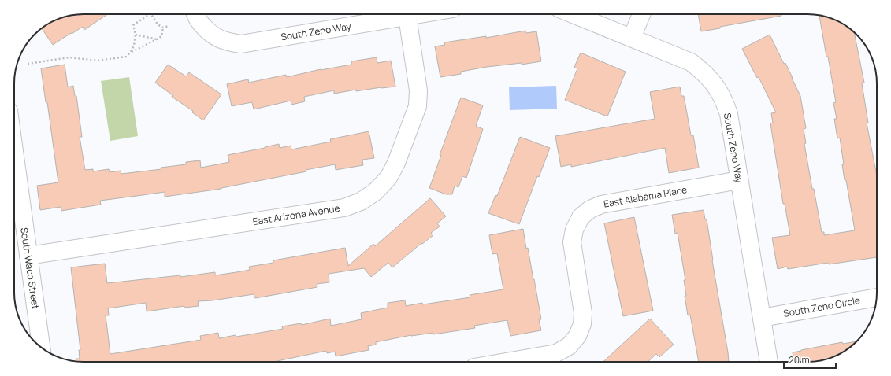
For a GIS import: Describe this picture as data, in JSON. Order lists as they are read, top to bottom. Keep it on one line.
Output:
{"streets":{"street":["South Zeno Way","East Alabama Place","East Arizona Avenue","South Waco Street","South Zeno Circle"]},"crossings":[["South Zeno Way","East Alabama Place"],["South Zeno Way","East Arizona Avenue"],["South Zeno Way","South Zeno Circle"],["East Arizona Avenue","South Waco Street"]],"scale_bar":"20 m"}
